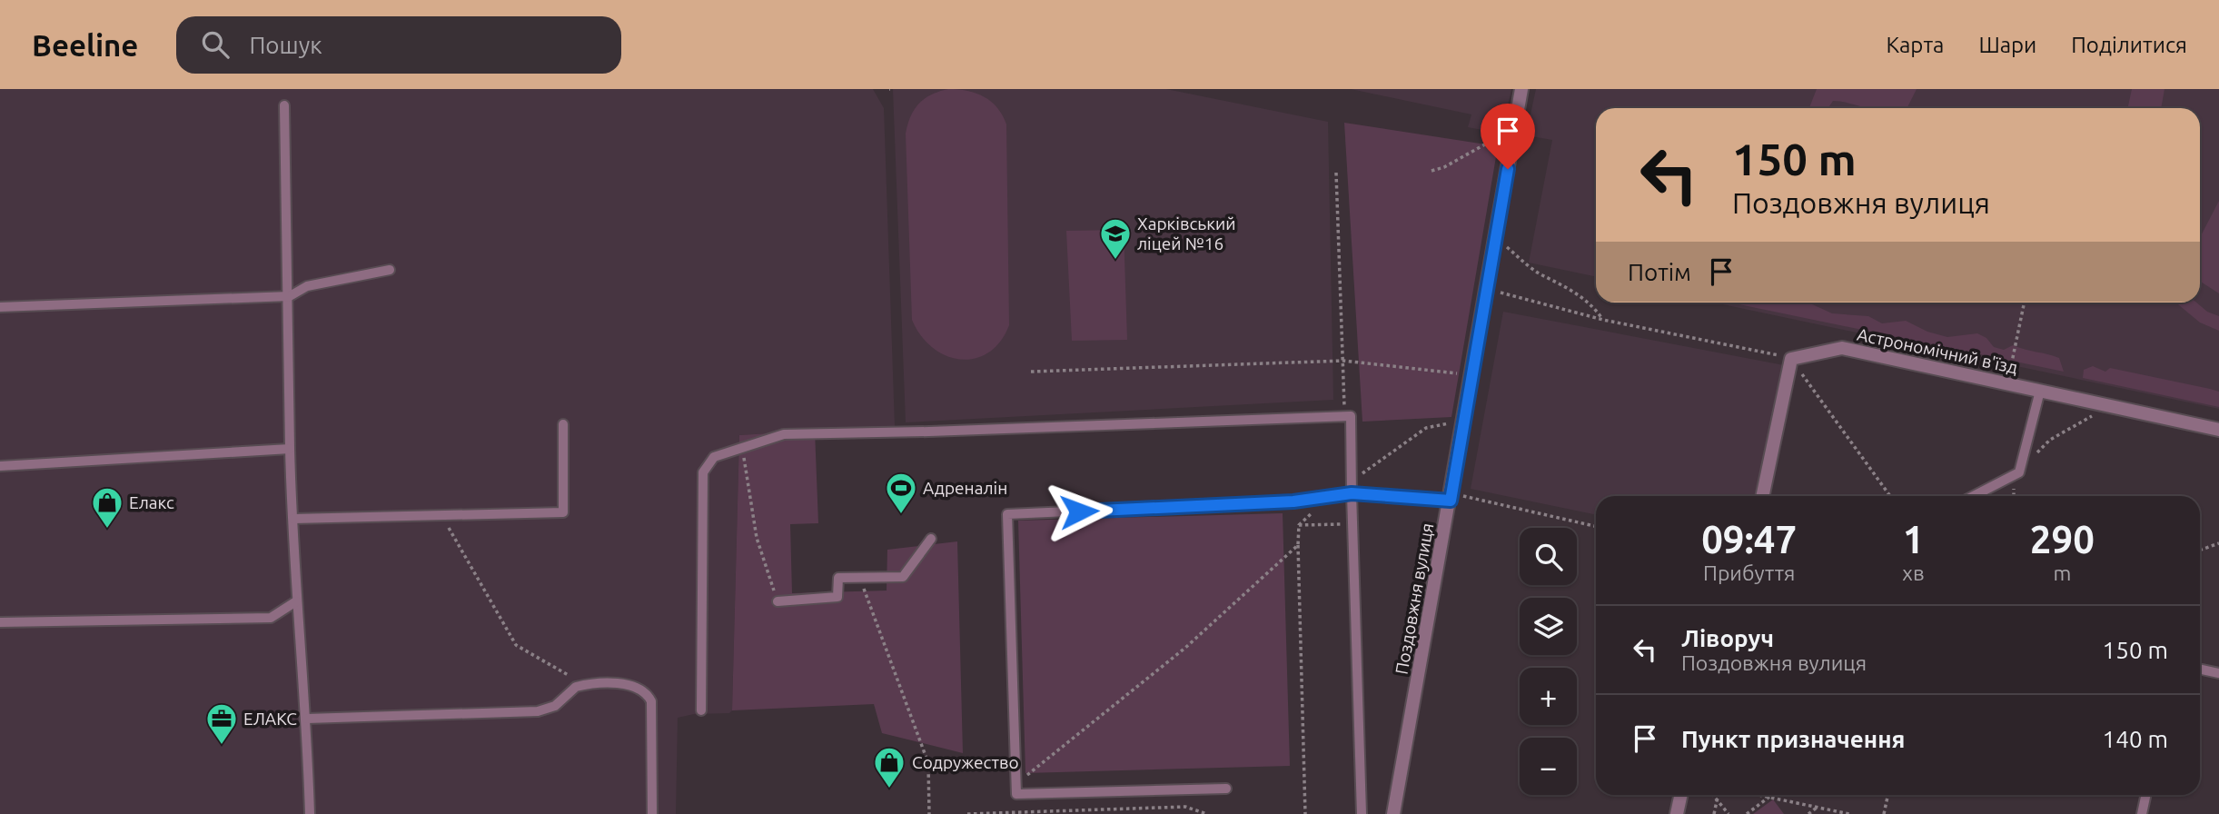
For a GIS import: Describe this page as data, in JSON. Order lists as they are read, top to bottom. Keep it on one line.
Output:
{"streets":{"street":["Астрономічний в'їзд","Поздовжня вулиця"]},"places":{"school or university":["Харківський ліцей №16"],"sports":["Адреналін"],"shop":["Елакс","Содружество"],"office":["ЕЛАКС"]},"page":{"header":"Beeline","search":"Пошук","nav":["Карта","Шари","Поділитися"],"turn":["150 m","Поздовжня вулиця"],"then":"Потім","eta":["09:47","Прибуття","1","хв","290","m"],"map_buttons":["+","−"],"list":[{"name":"Ліворуч","note":"Поздовжня вулиця","value":"150 m"},{"name":"Пункт призначення","value":"140 m"}]}}
